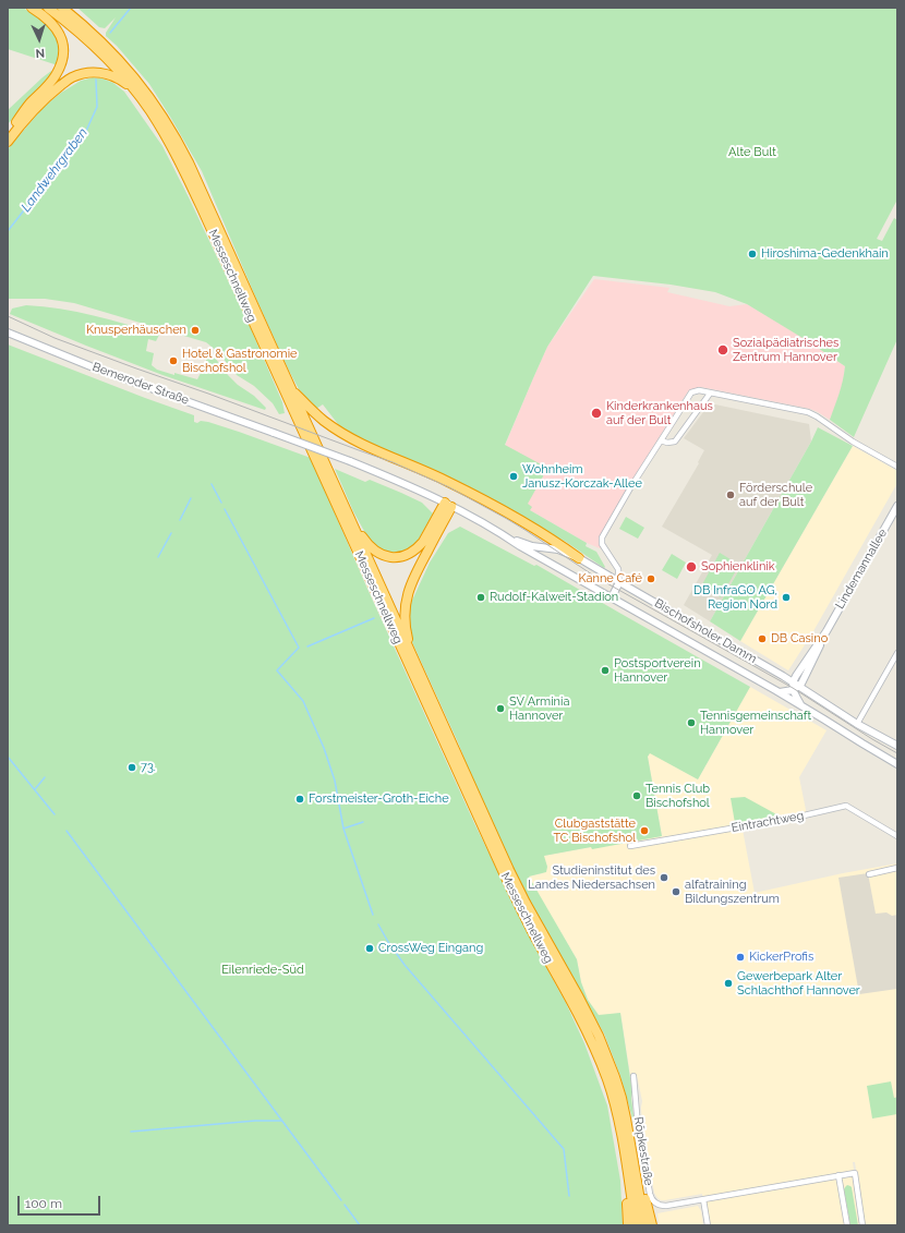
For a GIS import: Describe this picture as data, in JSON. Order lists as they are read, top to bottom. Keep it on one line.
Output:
{"streets":{"highway":["Messeschnellweg"],"main road":["Bemeroder Straße","Lindemannallee","Bischofsholer Damm"],"street":["Eintrachtweg","Röpkestraße"]},"crossings":[["Bemeroder Straße","Bischofsholer Damm"],["Lindemannallee","Bischofsholer Damm"]],"water":["Landwehrgraben"],"parks":["Alte Bult","Eilenriede-Süd"],"places":["Hiroshima-Gedenkhain","Knusperhäuschen","Sozialpädiatrisches Zentrum Hannover","Hotel & Gastronomie Bischofshol","Kinderkrankenhaus auf der Bult","Wohnheim Janusz-Korczak-Allee","Förderschule auf der Bult","Sophienklinik","Kanne Café","Rudolf-Kalweit-Stadion","DB InfraGO AG, Region Nord","DB Casino","Postsportverein Hannover","SV Arminia Hannover","Tennisgemeinschaft Hannover","73.","Tennis Club Bischofshol","Forstmeister-Groth-Eiche","Clubgaststätte TC Bischofshol","Studieninstitut des Landes Niedersachsen","alfatraining Bildungszentrum","CrossWeg Eingang","KickerProfis","Gewerbepark Alter Schlachthof Hannover"],"scale_bar":"100 m","north":"bottom"}
